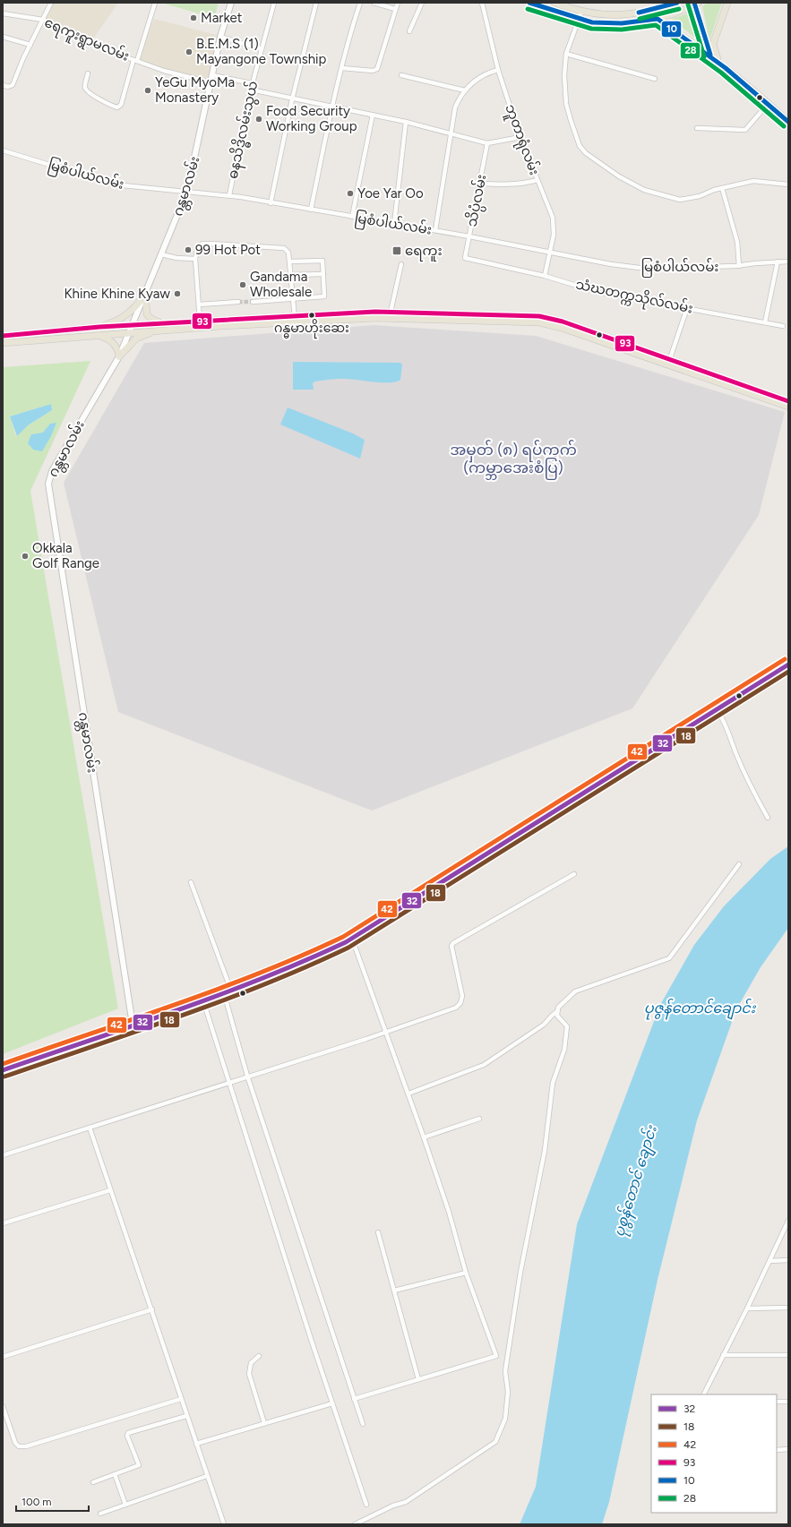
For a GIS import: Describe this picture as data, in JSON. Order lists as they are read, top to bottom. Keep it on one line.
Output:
{"streets":{"main road":["ဂန္တမာလမ်း"],"street":["ရေကူးရွာမလမ်း","ဓနသိဒ္ဓိလမ်းသွယ်","ဘူတာရုံလမ်း","မြစံပါယ်လမ်း","သိပ္ပံလမ်း","သံဃတက္ကသိုလ်လမ်း"]},"crossings":[["ရေကူးရွာမလမ်း","ဂန္တမာလမ်း"],["ဓနသိဒ္ဓိလမ်းသွယ်","မြစံပါယ်လမ်း"],["ဘူတာရုံလမ်း","မြစံပါယ်လမ်း"],["ဘူတာရုံလမ်း","သံဃတက္ကသိုလ်လမ်း"],["မြစံပါယ်လမ်း","ဂန္တမာလမ်း"],["မြစံပါယ်လမ်း","သိပ္ပံလမ်း"],["သိပ္ပံလမ်း","သံဃတက္ကသိုလ်လမ်း"]],"districts":["အမှတ် (၈) ရပ်ကွက် (ကမ္ဘာအေးစံပြ)"],"water":["ပုဇွန်တောင်ချောင်း","ပုစွန်တောင် ချောင်း"],"places":{"other":["Market","B.E.M.S (1) Mayangone Township","YeGu MyoMa Monastery","Food Security Working Group","Yoe Yar Oo","99 Hot Pot","Gandama Wholesale","Khine Khine Kyaw","ဂန္ဓမာဟိုးဆေး","Okkala Golf Range"],"transit":["ရေကူး"]},"lines":["transit line 10","transit line 28","transit line 93","transit line 42","transit line 32","transit line 18"],"legend":["32","18","42","93","10","28"],"scale_bar":"100 m"}
